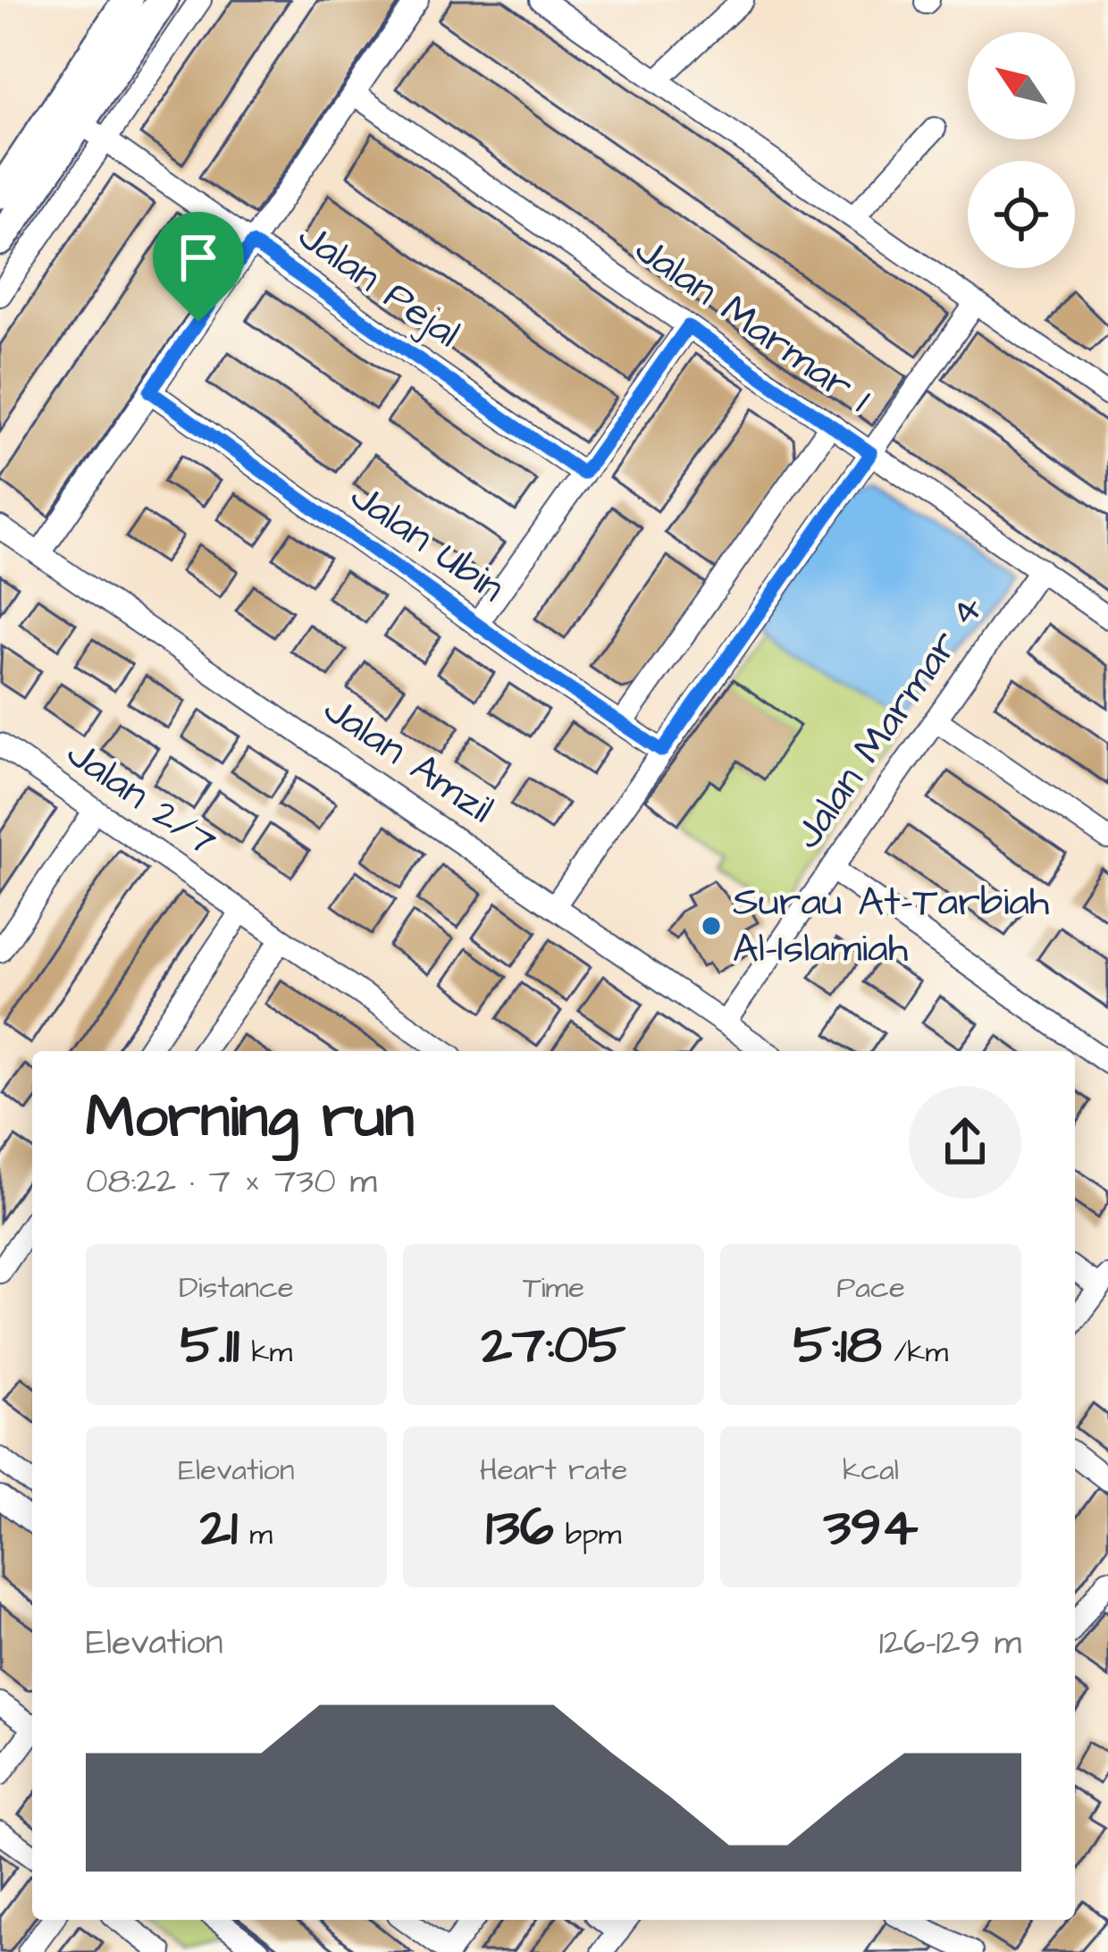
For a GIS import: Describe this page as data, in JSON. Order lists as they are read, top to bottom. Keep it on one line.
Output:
{"streets":{"street":["Jalan Pejal","Jalan Marmar 1","Jalan Ubin","Jalan Marmar 4","Jalan Amzil","Jalan 2/7"]},"crossings":[["Jalan Marmar 1","Jalan Marmar 4"],["Jalan Marmar 4","Jalan Amzil"]],"places":["Surau At-Tarbiah Al-Islamiah"],"north":"top left","page":{"heading":["Morning run","08:22 · 7 × 730 m"],"stats":[["Distance","5.11 km"],["Time","27:05"],["Pace","5:18 /km"],["Elevation","21 m"],["Heart rate","136 bpm"],["kcal","394"]],"chart":["Elevation","126–129 m"]}}
